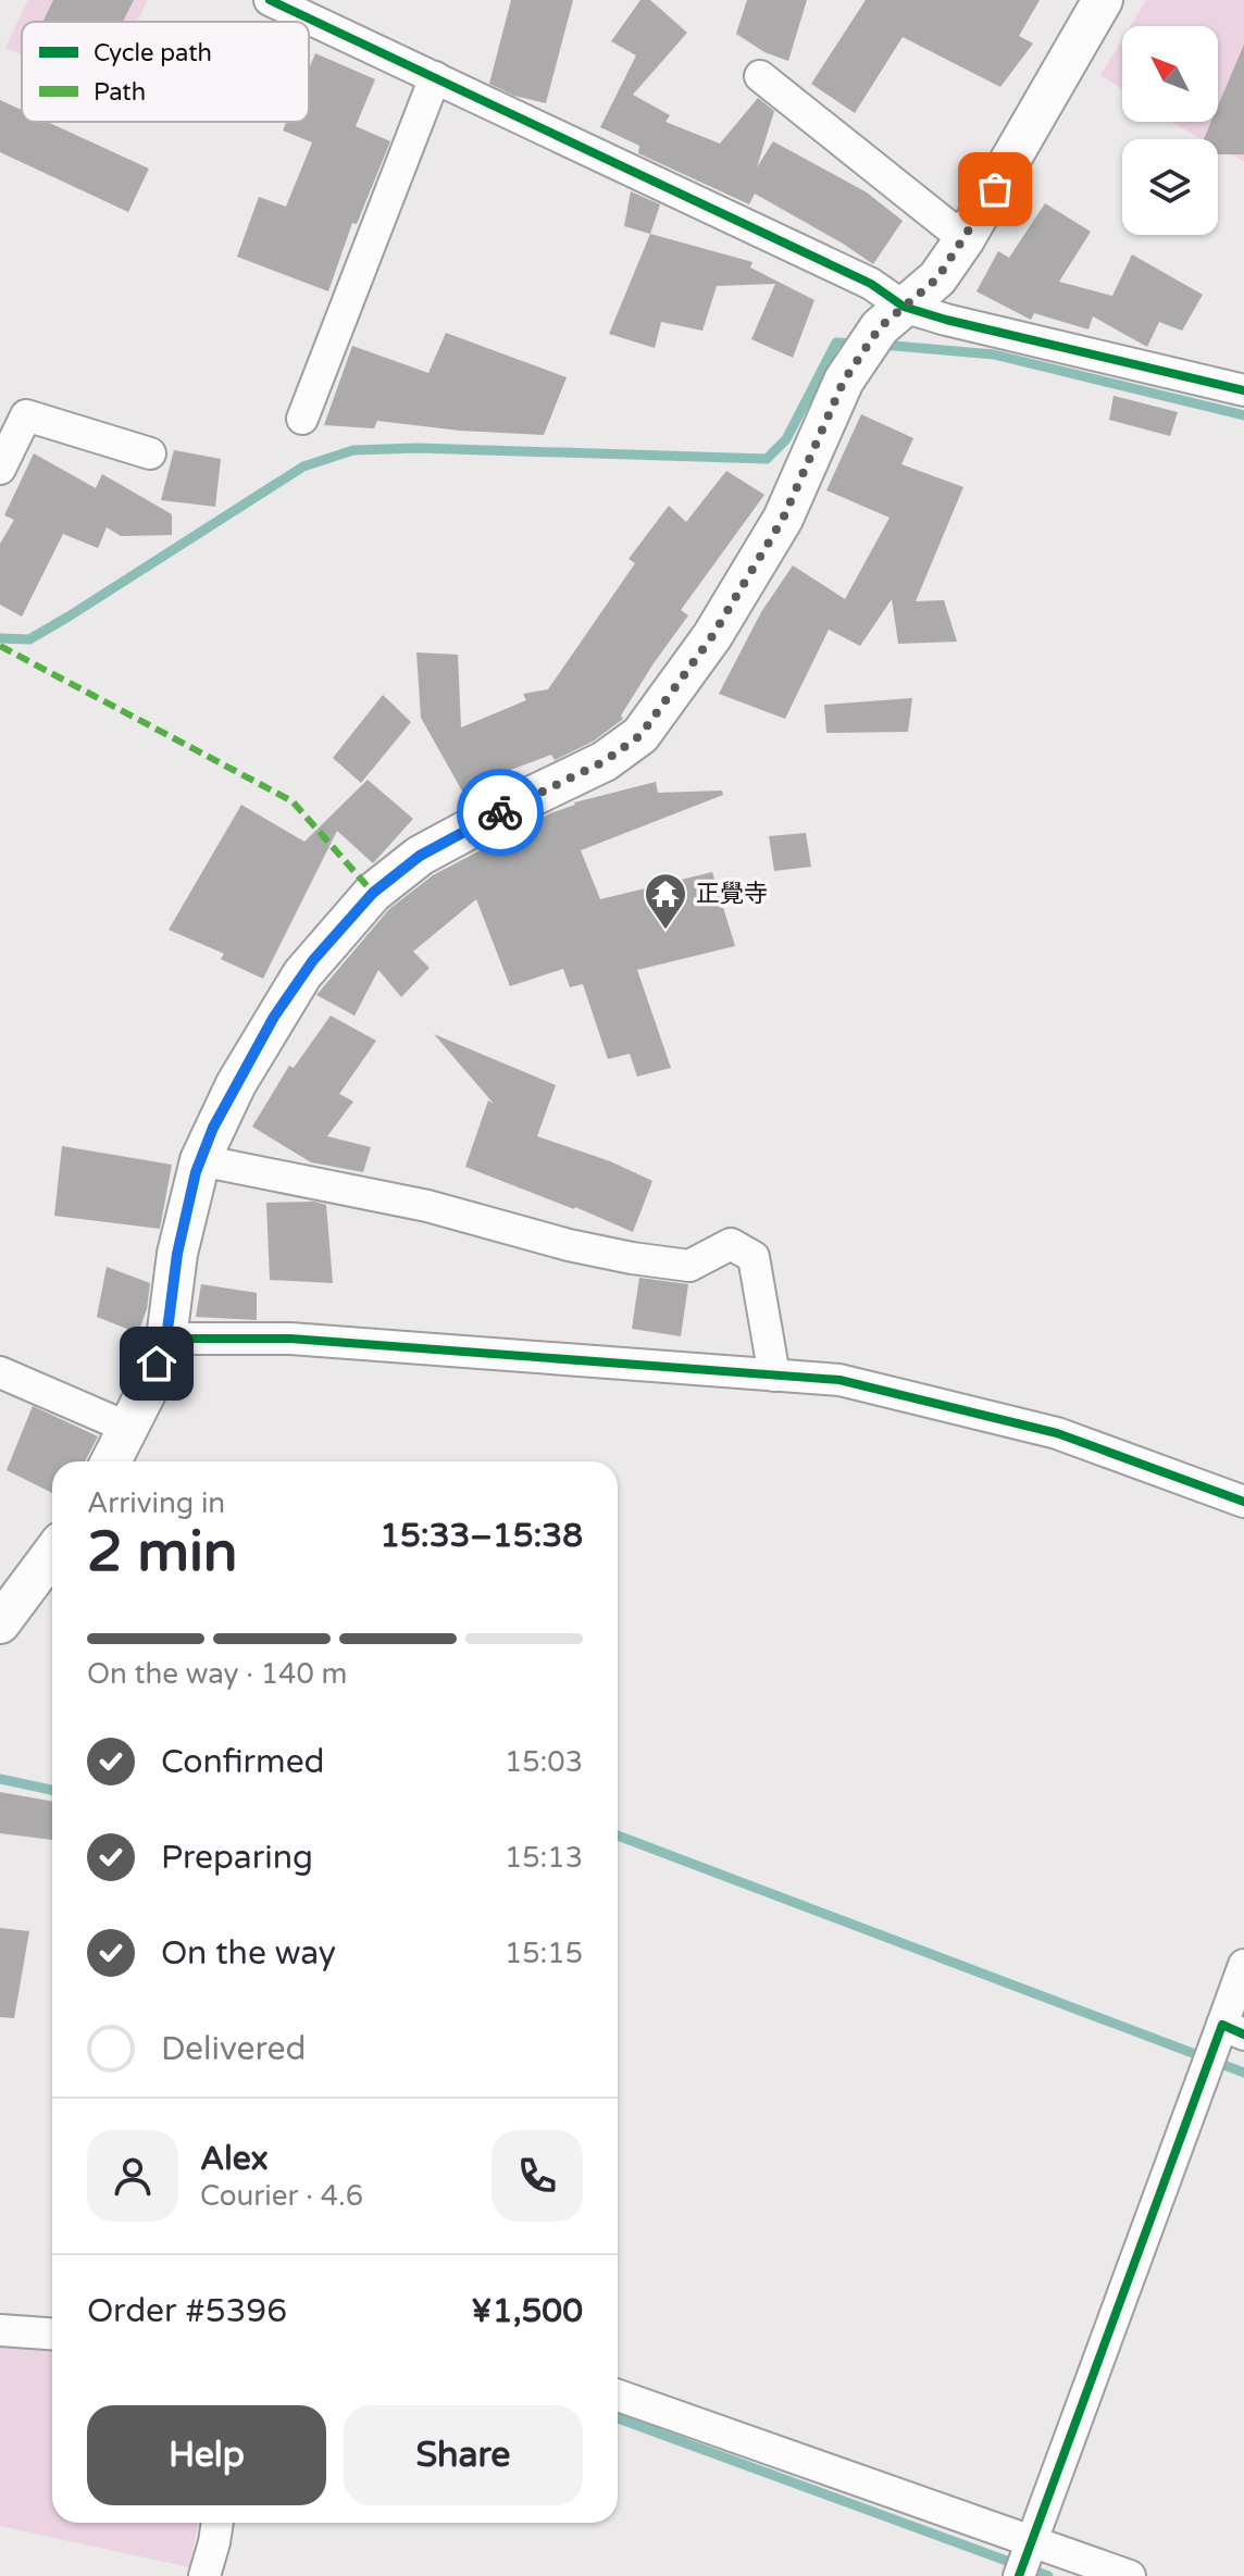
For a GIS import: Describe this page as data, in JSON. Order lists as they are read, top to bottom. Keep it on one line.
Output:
{"places":{"temple":["正覺寺"]},"legend":["Cycle path","Path"],"north":"top left","page":{"heading":["2 min","Arriving in","15:33–15:38"],"panel":["Alex","Courier · 4.6","Order #5396","¥1,500"],"bar":"On the way · 140 m","list":[["Confirmed","15:03"],["Preparing","15:13"],["On the way","15:15"],"Delivered"],"buttons":["Help","Share"]}}
